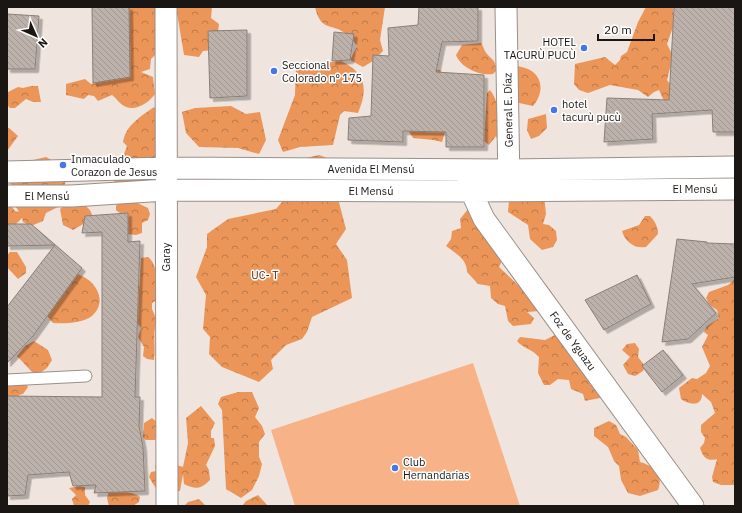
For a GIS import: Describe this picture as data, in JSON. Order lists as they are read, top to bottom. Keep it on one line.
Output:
{"streets":{"street":["General E. Díaz","Avenida El Mensú","El Mensú","Garay","Foz de Yguazu"]},"crossings":[["General E. Díaz","Avenida El Mensú"],["General E. Díaz","El Mensú"],["Avenida El Mensú","El Mensú"],["Avenida El Mensú","Garay"],["Avenida El Mensú","Foz de Yguazu"],["El Mensú","Garay"],["El Mensú","Foz de Yguazu"]],"parks":["UC- T"],"places":["HOTEL TACURÙ PUCÙ","Seccional Colorado nº 175","hotel tacurù pucù","Inmaculado Corazon de Jesus","Club Hernandarias"],"scale_bar":"20 m","north":"bottom right"}
